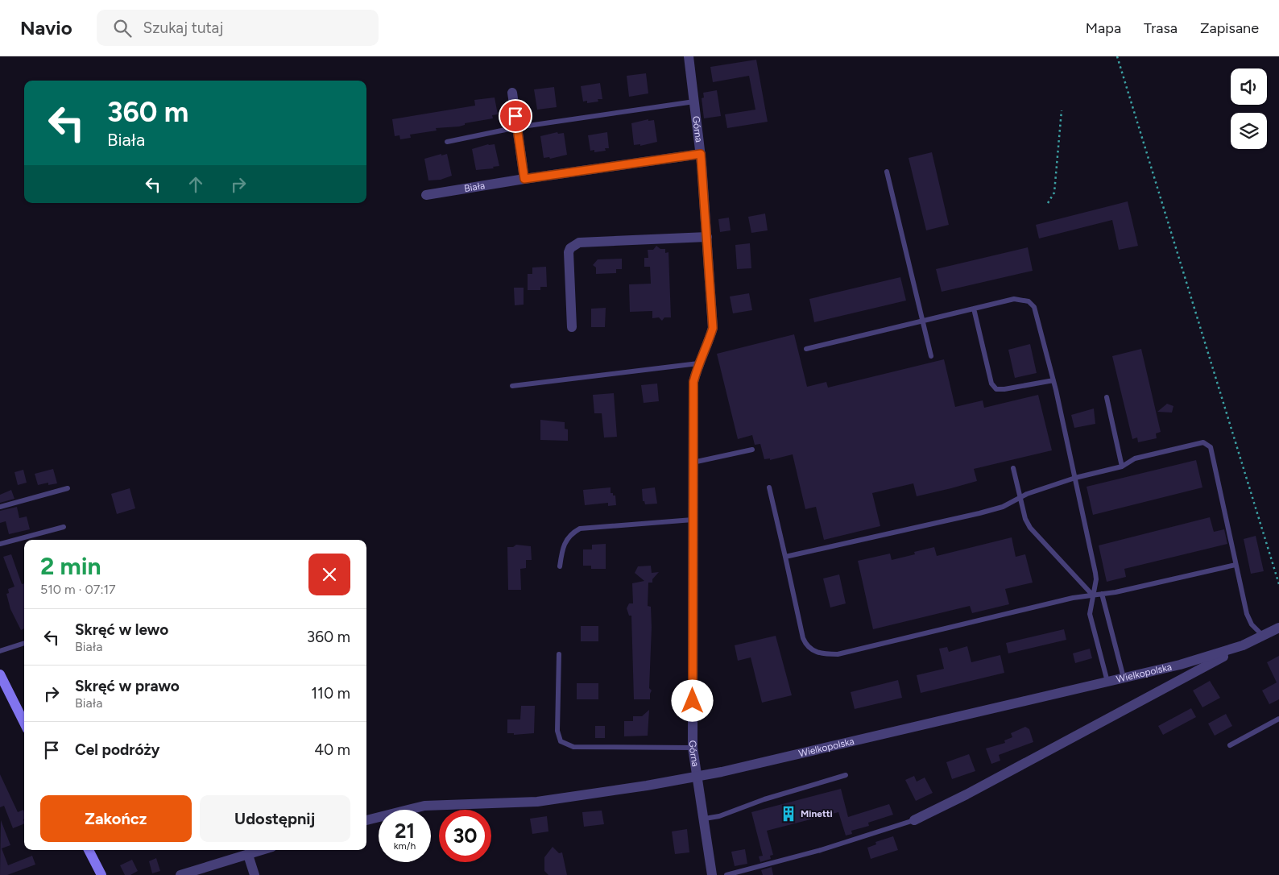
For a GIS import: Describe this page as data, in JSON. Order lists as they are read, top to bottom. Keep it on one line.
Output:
{"streets":{"street":["Górna","Biała","Wielkopolska"]},"crossings":[["Górna","Biała"],["Górna","Wielkopolska"]],"places":{"building":["Minetti"]},"page":{"header":"Navio","search":"Szukaj tutaj","nav":["Mapa","Trasa","Zapisane"],"turn":["360 m","Biała"],"heading":["2 min","510 m · 07:17"],"list":[{"name":"Skręć w lewo","note":"Biała","value":"360 m"},{"name":"Skręć w prawo","note":"Biała","value":"110 m"},{"name":"Cel podróży","value":"40 m"}],"buttons":["Zakończ","Udostępnij"],"speed":"21 km/h","limit":"30"}}
